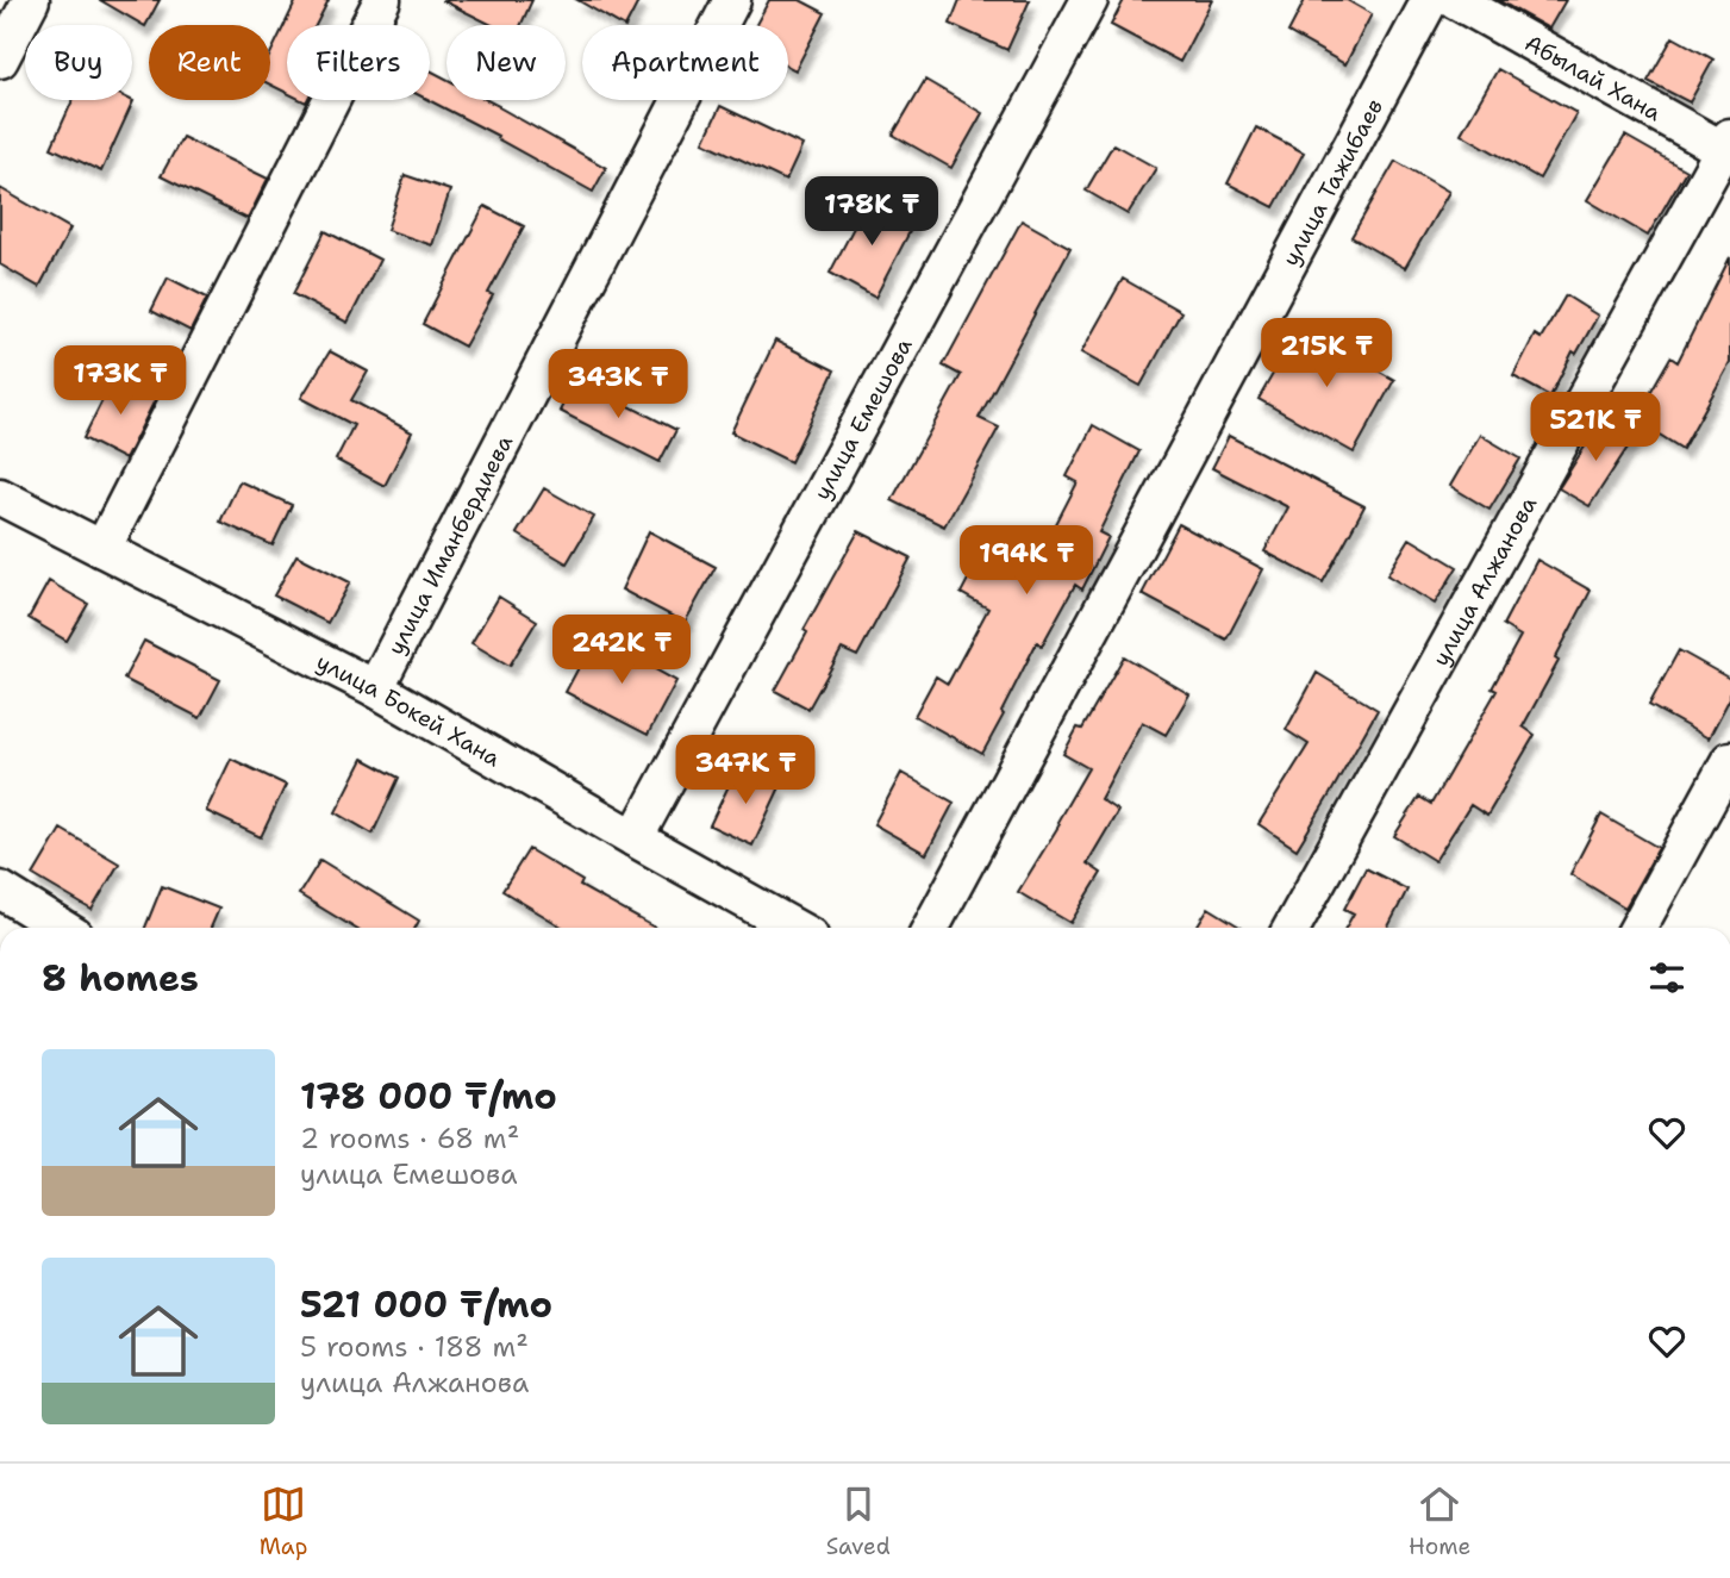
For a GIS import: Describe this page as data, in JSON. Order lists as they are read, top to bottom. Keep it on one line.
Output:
{"streets":{"street":["Абылай Хана","улица Тажибаев","улица Емешова","улица Иманбердиева","улица Алжанова","улица Бокей Хана"]},"crossings":[["Абылай Хана","улица Алжанова"],["улица Емешова","улица Бокей Хана"],["улица Иманбердиева","улица Бокей Хана"]],"page":{"chip":["Buy","Rent","Filters","New","Apartment"],"price":["178K ₸","215K ₸","173K ₸","343K ₸","521K ₸","194K ₸","242K ₸","347K ₸"],"heading":"8 homes","list":[{"name":"178 000 ₸/mo","note":"2 rooms · 68 m² · улица Емешова"},{"name":"521 000 ₸/mo","note":"5 rooms · 188 m² · улица Алжанова"}],"tabs":["Map","Saved","Home"]}}
